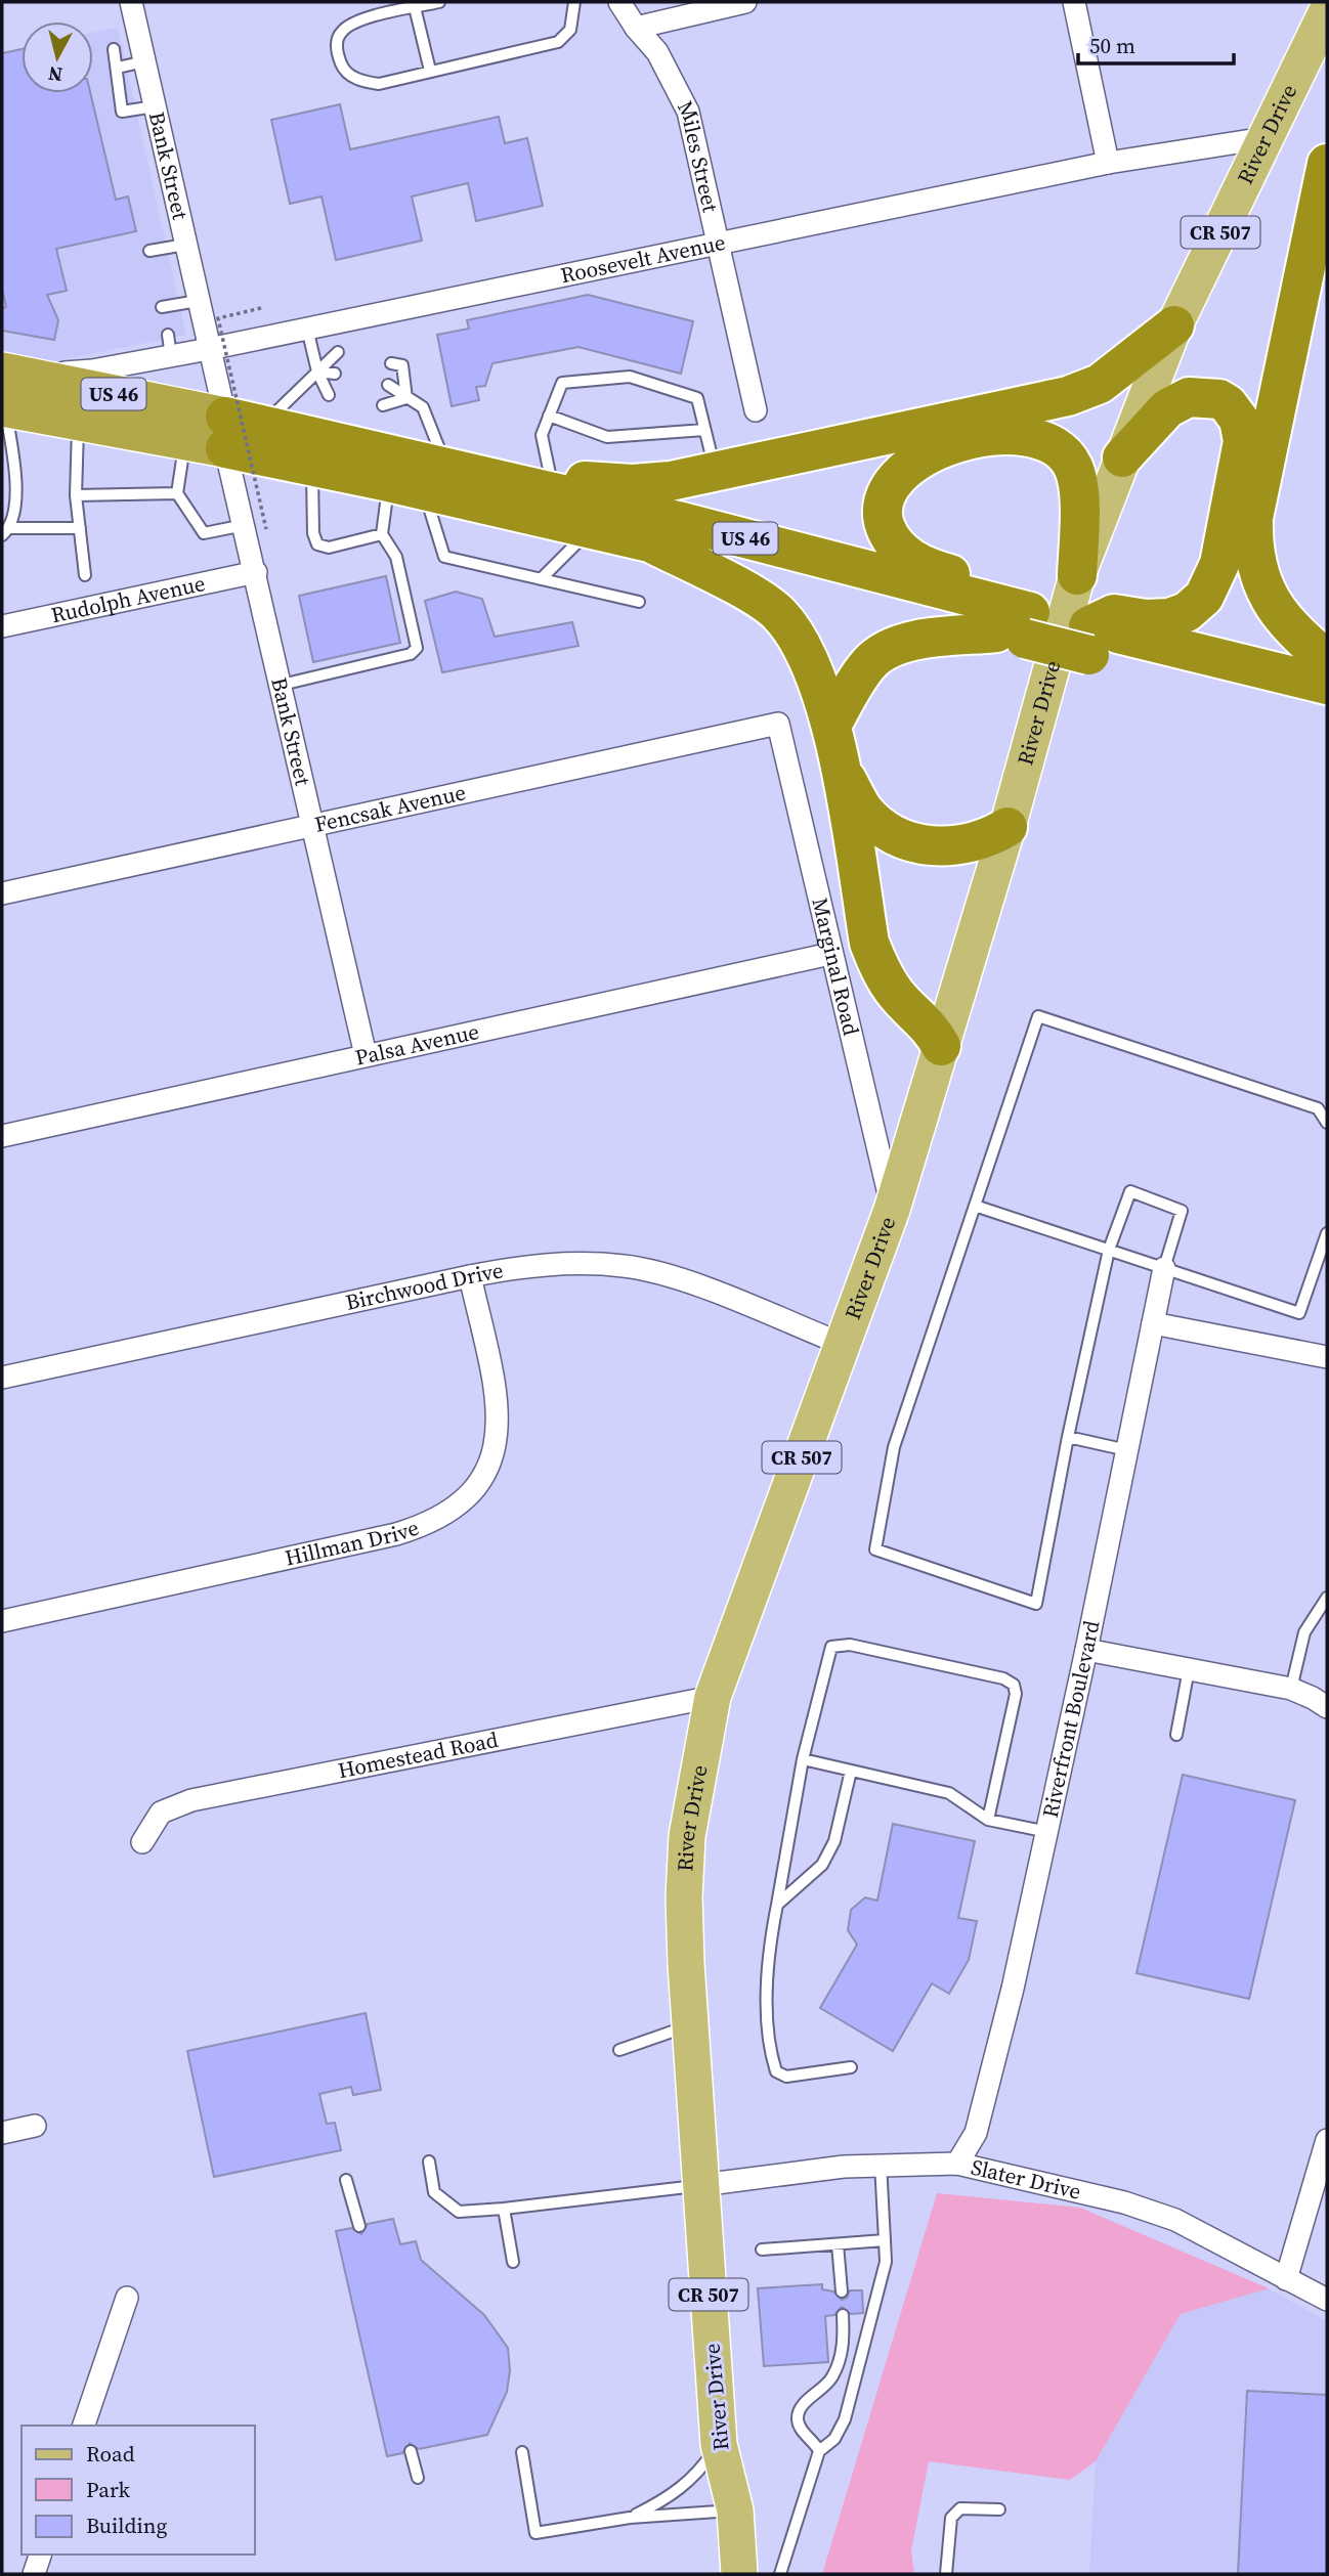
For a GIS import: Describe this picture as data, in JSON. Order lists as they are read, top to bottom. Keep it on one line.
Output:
{"streets":{"highway":["US 46"],"main road":["River Drive","CR 507"],"street":["Miles Street","Bank Street","Roosevelt Avenue","Rudolph Avenue","Fencsak Avenue","Marginal Road","Palsa Avenue","Birchwood Drive","Hillman Drive","Riverfront Boulevard","Homestead Road","Slater Drive"]},"crossings":[["River Drive","Roosevelt Avenue"],["River Drive","Marginal Road"],["River Drive","Birchwood Drive"],["River Drive","Homestead Road"],["River Drive","Slater Drive"],["Miles Street","Roosevelt Avenue"],["Bank Street","Roosevelt Avenue"],["Bank Street","US 46"],["Bank Street","Rudolph Avenue"],["Bank Street","Fencsak Avenue"],["Bank Street","Palsa Avenue"],["Roosevelt Avenue","US 46"],["Fencsak Avenue","Marginal Road"],["Marginal Road","Palsa Avenue"],["Birchwood Drive","Hillman Drive"],["Riverfront Boulevard","Slater Drive"]],"legend":["Road","Park","Building"],"scale_bar":"50 m","north":"bottom"}
